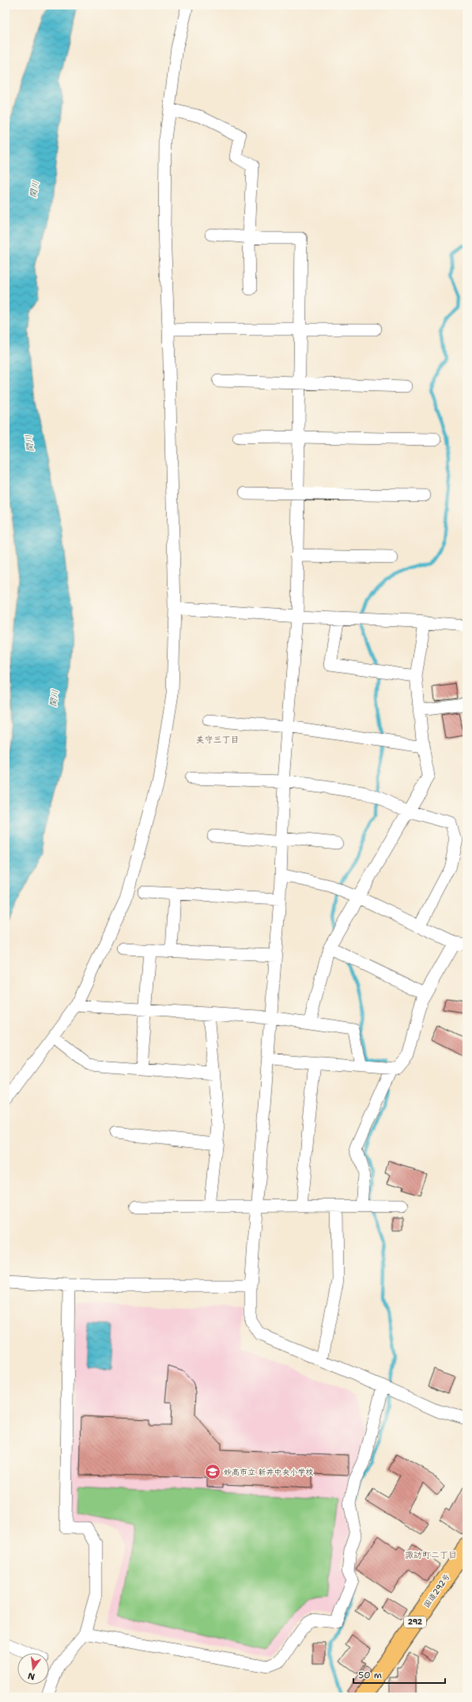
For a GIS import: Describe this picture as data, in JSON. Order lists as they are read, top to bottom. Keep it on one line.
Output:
{"streets":{"highway":["国道292号","292"]},"districts":["美守三丁目","諏訪町二丁目"],"water":["関川"],"places":{"school or university":["妙高市立 新井中央小学校"]},"scale_bar":"50 m","north":"bottom"}
